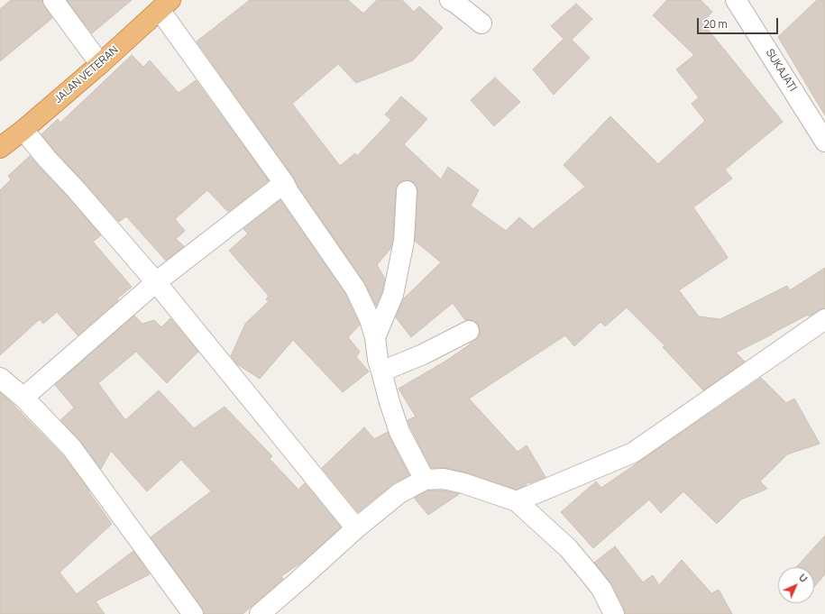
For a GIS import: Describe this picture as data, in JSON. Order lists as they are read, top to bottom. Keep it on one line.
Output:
{"streets":{"highway":["JALAN VETERAN"],"street":["SUKAJATI"]},"scale_bar":"20 m","north":"top right"}
